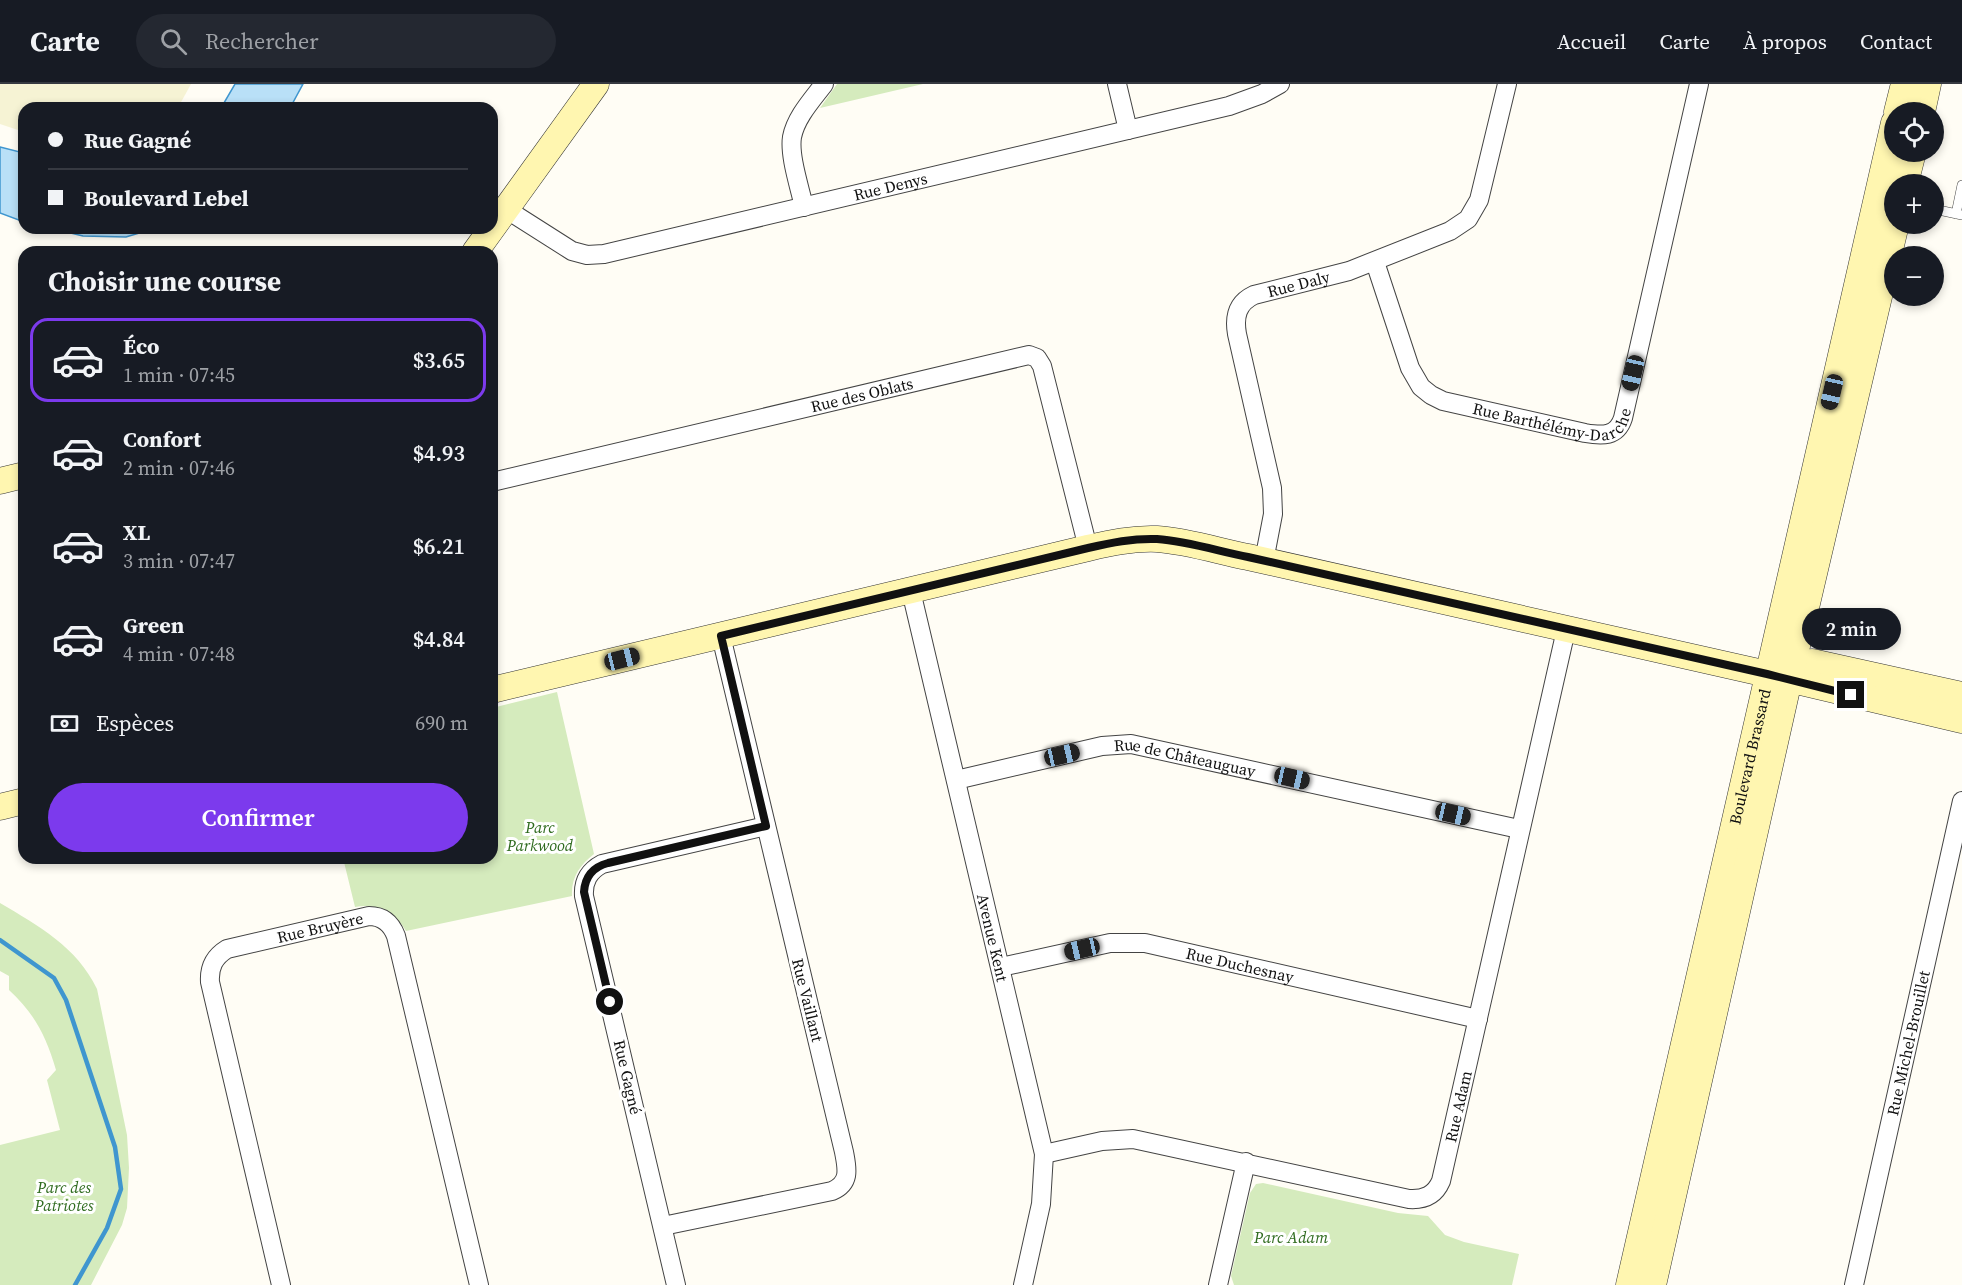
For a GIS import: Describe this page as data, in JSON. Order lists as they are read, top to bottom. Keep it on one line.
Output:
{"streets":{"street":["Rue Denys","Rue Daly","Rue des Oblats","Rue Barthélémy-Darche","Boulevard Brassard","Rue de Châteauguay","Rue Bruyère","Avenue Kent","Rue Duchesnay","Rue Vaillant","Rue Michel-Brouillet","Rue Gagné","Rue Adam"]},"crossings":[["Rue Daly","Rue Barthélémy-Darche"],["Rue de Châteauguay","Avenue Kent"],["Rue de Châteauguay","Rue Adam"],["Avenue Kent","Rue Duchesnay"],["Avenue Kent","Rue Adam"],["Rue Duchesnay","Rue Adam"],["Rue Vaillant","Rue Gagné"]],"parks":["Parc Parkwood","Parc des Patriotes","Parc Adam"],"page":{"header":"Carte","search":"Rechercher","nav":["Accueil","Carte","À propos","Contact"],"map_buttons":["+","−"],"banner":["Rue Gagné","Boulevard Lebel"],"heading":"Choisir une course","list":[{"name":"Éco","note":"1 min · 07:45","value":"$3.65"},{"name":"Confort","note":"2 min · 07:46","value":"$4.93"},{"name":"XL","note":"3 min · 07:47","value":"$6.21"},{"name":"Green","note":"4 min · 07:48","value":"$4.84"}],"bubble":"2 min","pay":["Espèces","690 m"],"buttons":"Confirmer"}}
